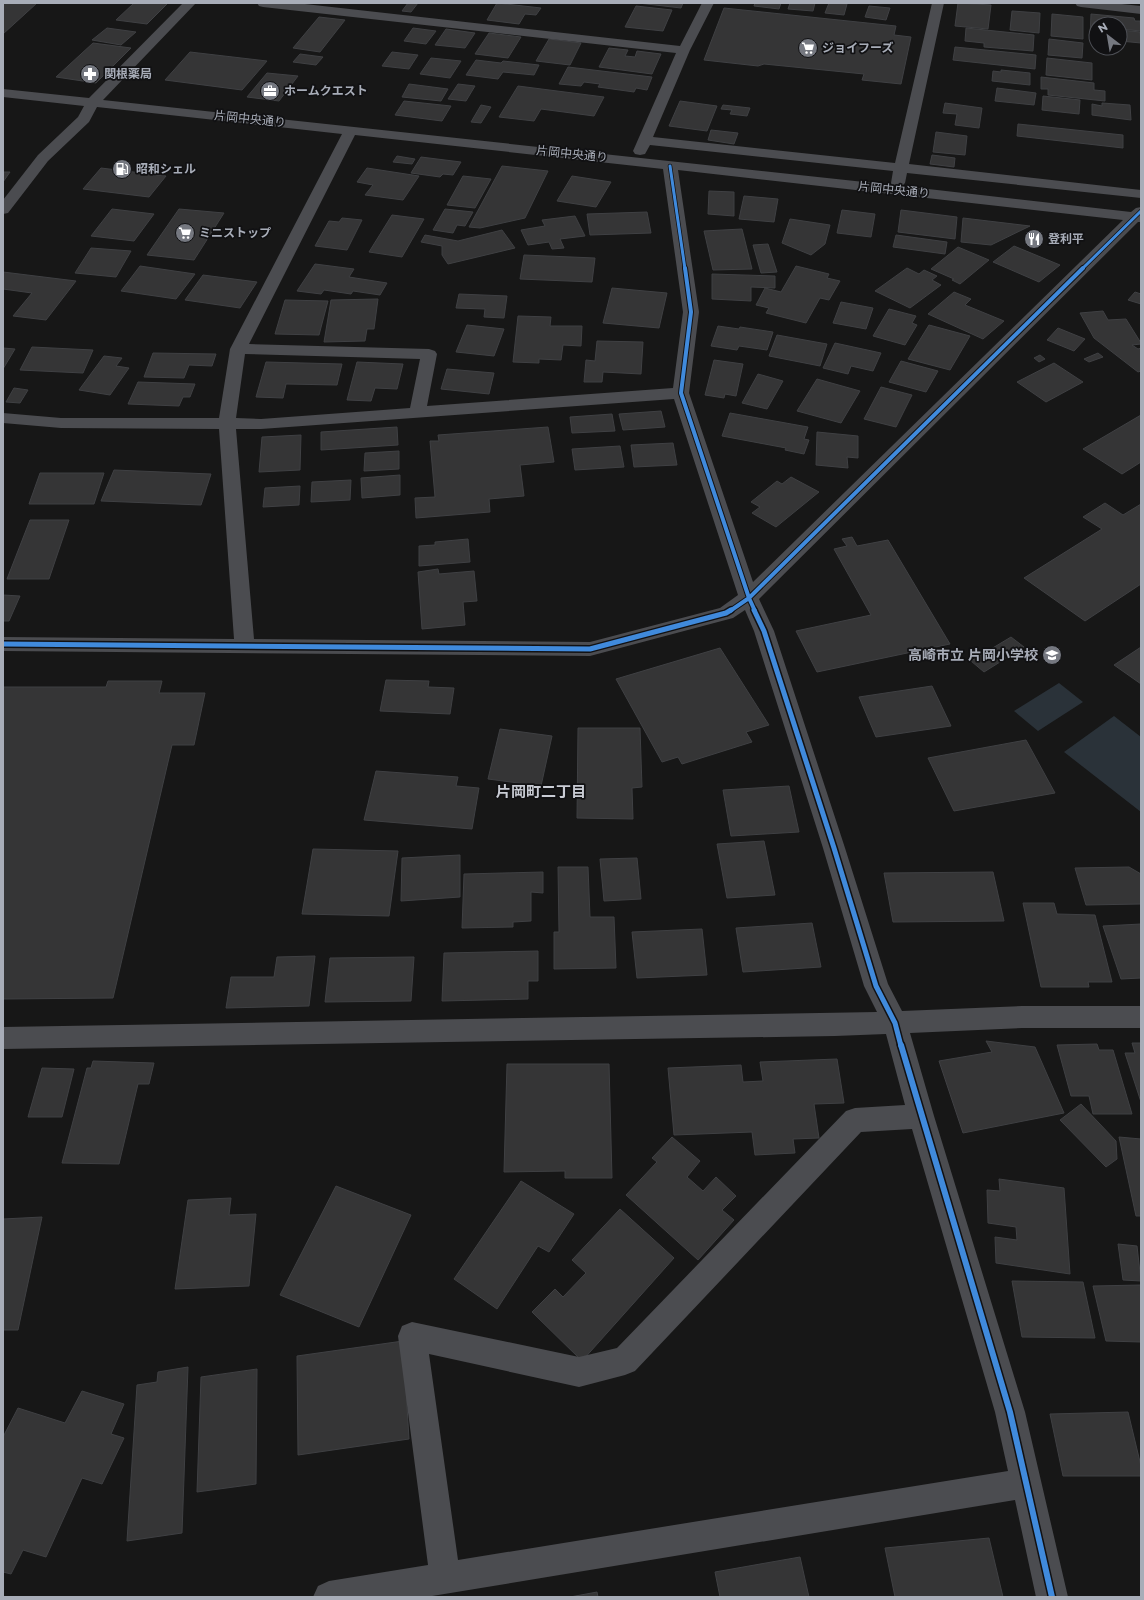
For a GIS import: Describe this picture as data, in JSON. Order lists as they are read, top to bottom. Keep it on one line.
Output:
{"streets":{"street":["片岡中央通り"]},"districts":["片岡町二丁目"],"places":{"supermarket":["ジョイフーズ","ミニストップ"],"pharmacy":["関根薬局"],"office":["ホームクエスト"],"fuel station":["昭和シェル"],"restaurant":["登利平"],"school or university":["高崎市立 片岡小学校"]},"north":"top left"}
